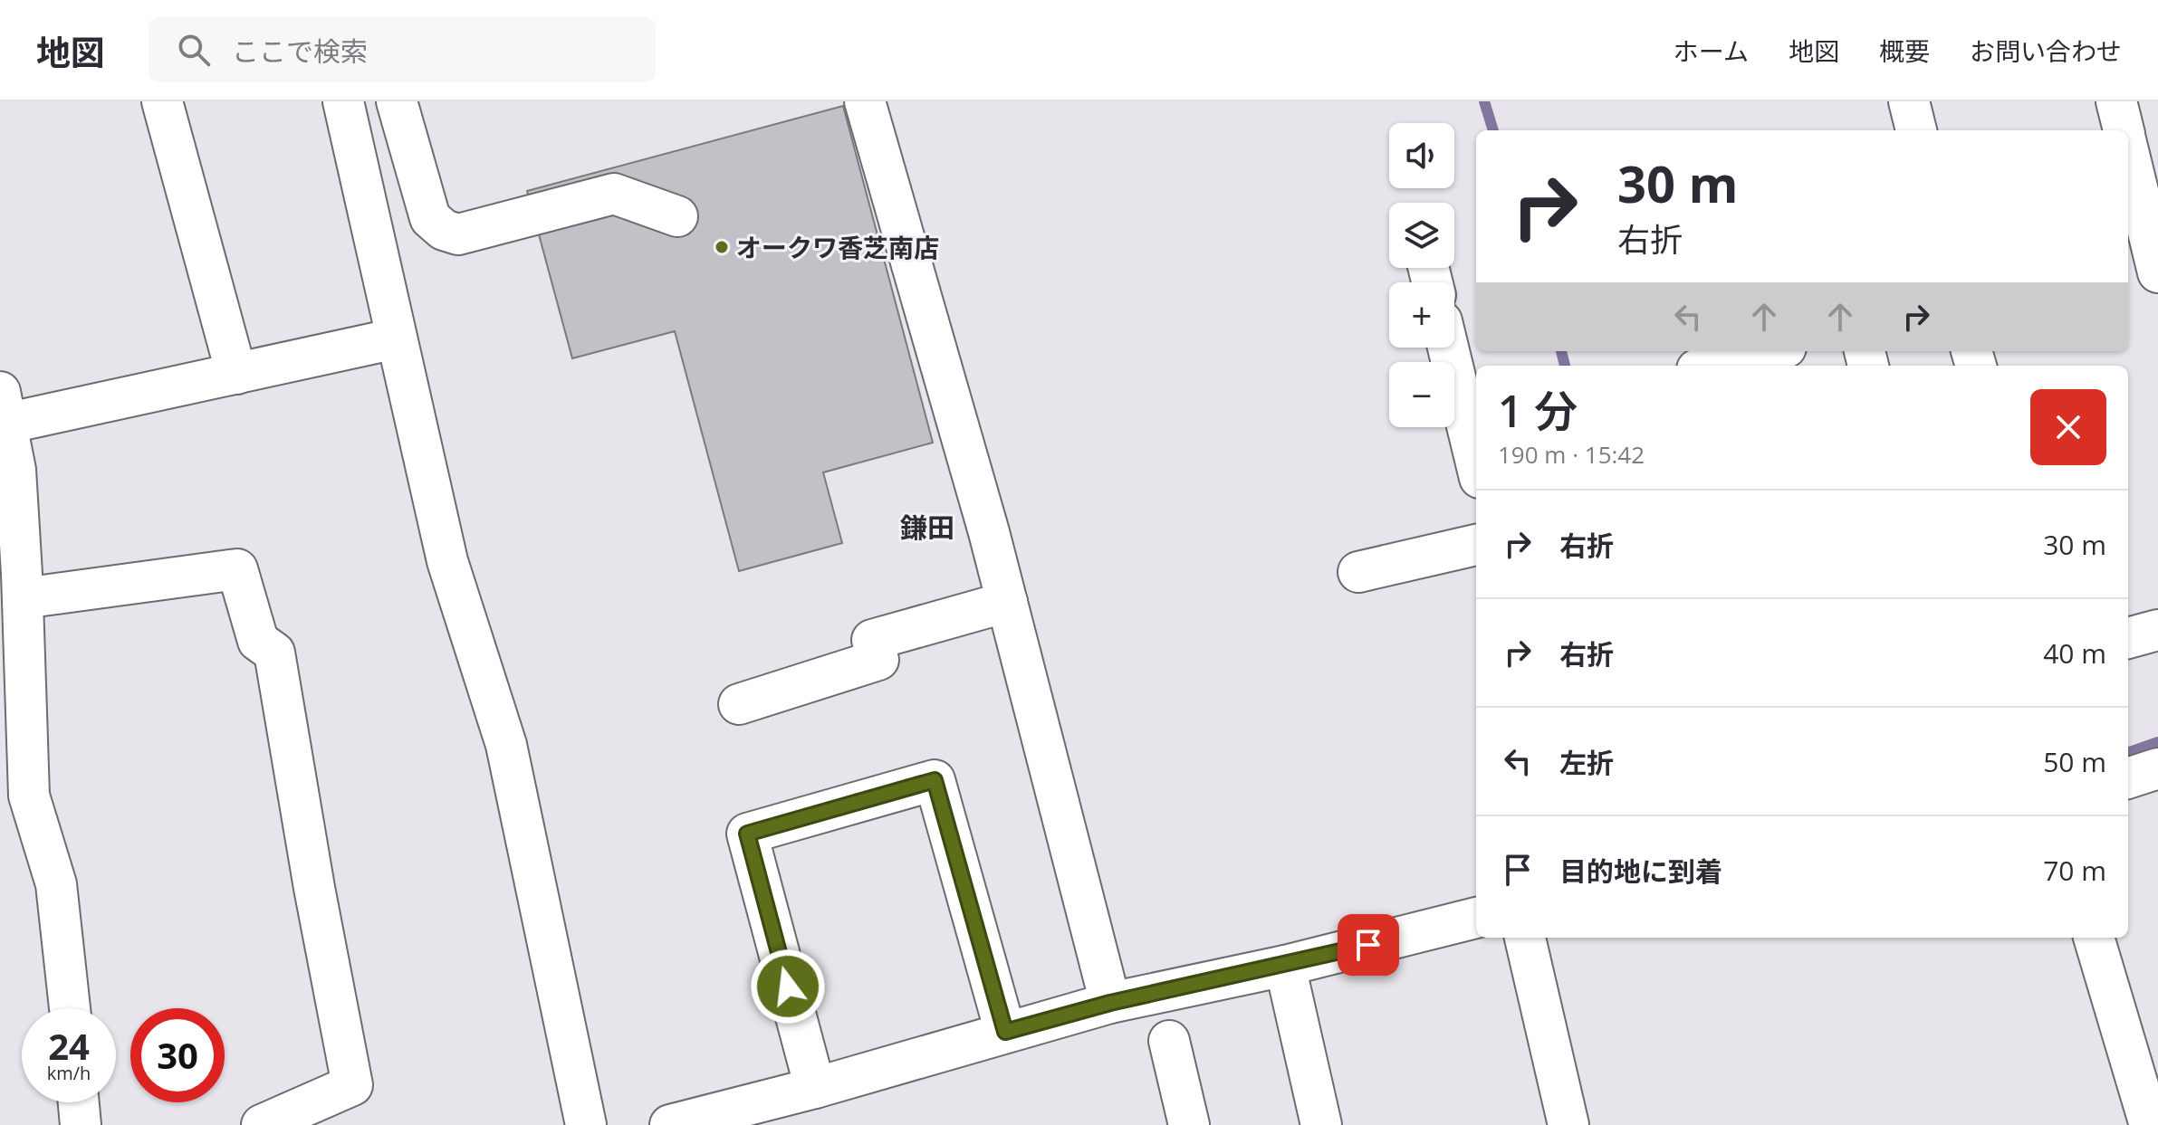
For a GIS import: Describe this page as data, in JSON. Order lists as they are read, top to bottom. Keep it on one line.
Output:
{"districts":["鎌田"],"places":["オークワ香芝南店"],"page":{"header":"地図","search":"ここで検索","nav":["ホーム","地図","概要","お問い合わせ"],"map_buttons":["+","−"],"turn":["30 m","右折"],"heading":["1 分","190 m · 15:42"],"list":[{"name":"右折","value":"30 m"},{"name":"右折","value":"40 m"},{"name":"左折","value":"50 m"},{"name":"目的地に到着","value":"70 m"}],"speed":"24 km/h","limit":"30"}}
